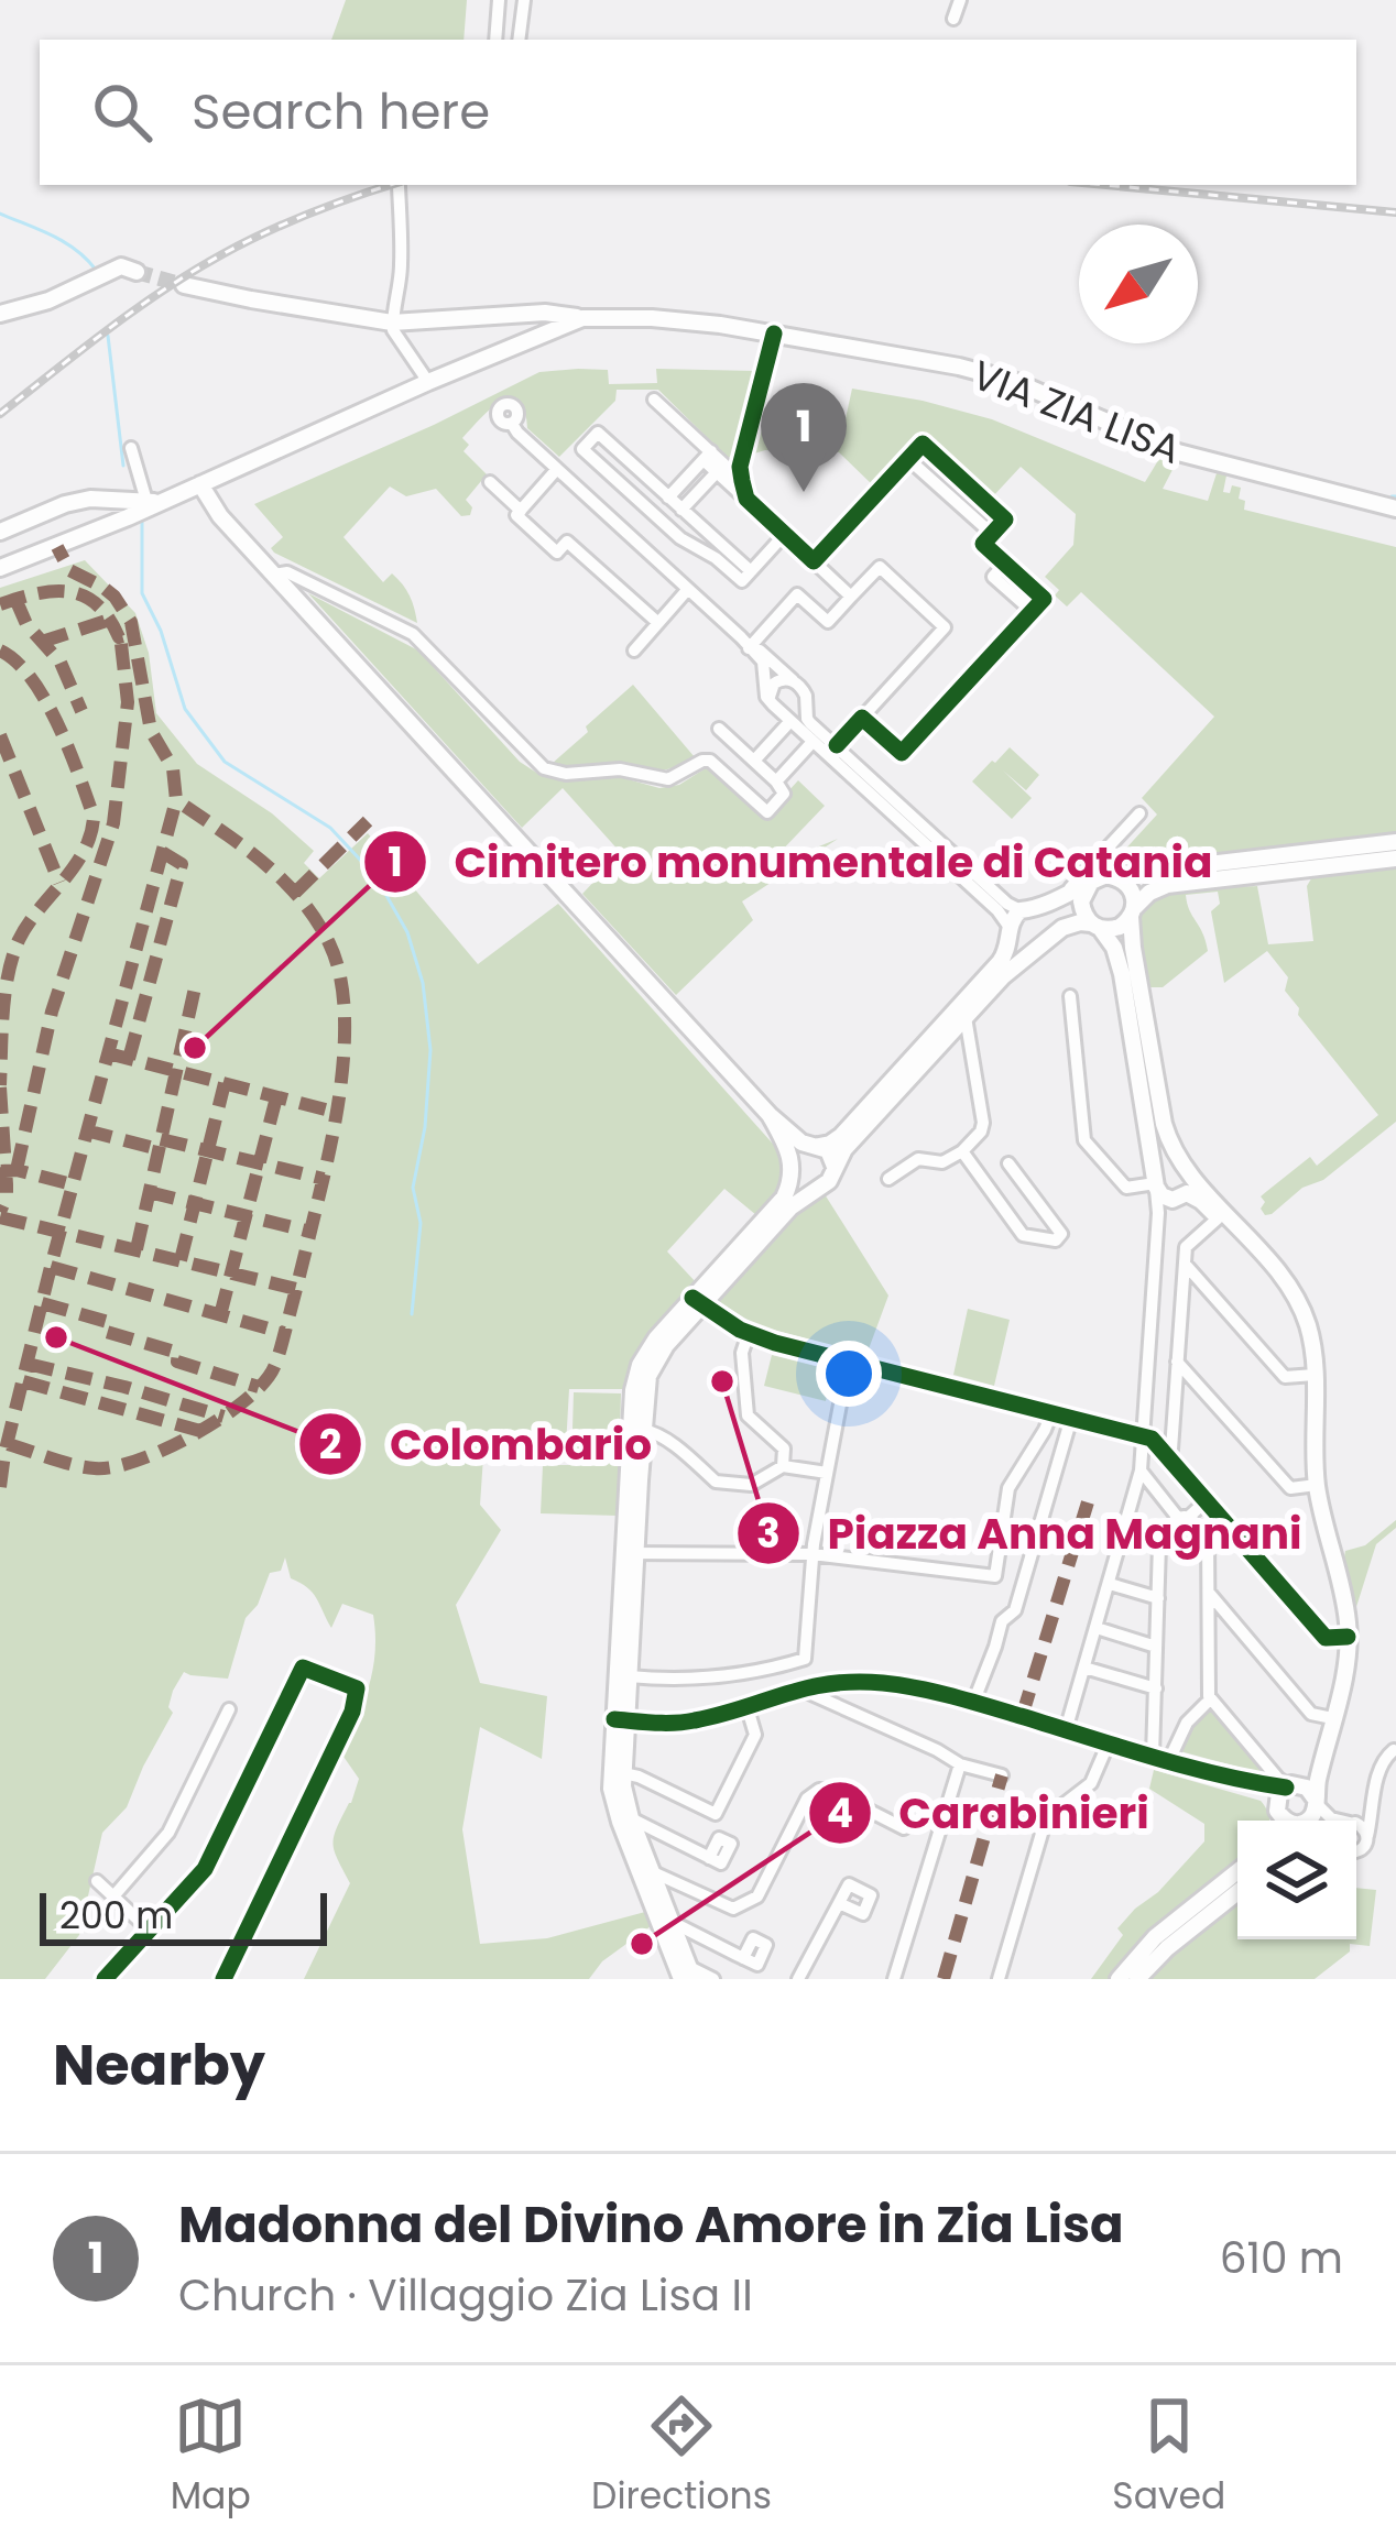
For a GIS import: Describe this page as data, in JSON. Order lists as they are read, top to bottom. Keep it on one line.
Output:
{"streets":{"main road":["VIA ZIA LISA"]},"places":["Cimitero monumentale di Catania","Colombario","Piazza Anna Magnani","Carabinieri"],"scale_bar":"200 m","north":"bottom left","page":{"search":"Search here","pins":"1","scale":"200 m","heading":"Nearby","list":[{"mark":"1","name":"Madonna del Divino Amore in Zia Lisa","note":"Church · Villaggio Zia Lisa II","value":"610 m"}],"nav":["Map","Directions","Saved"]}}
